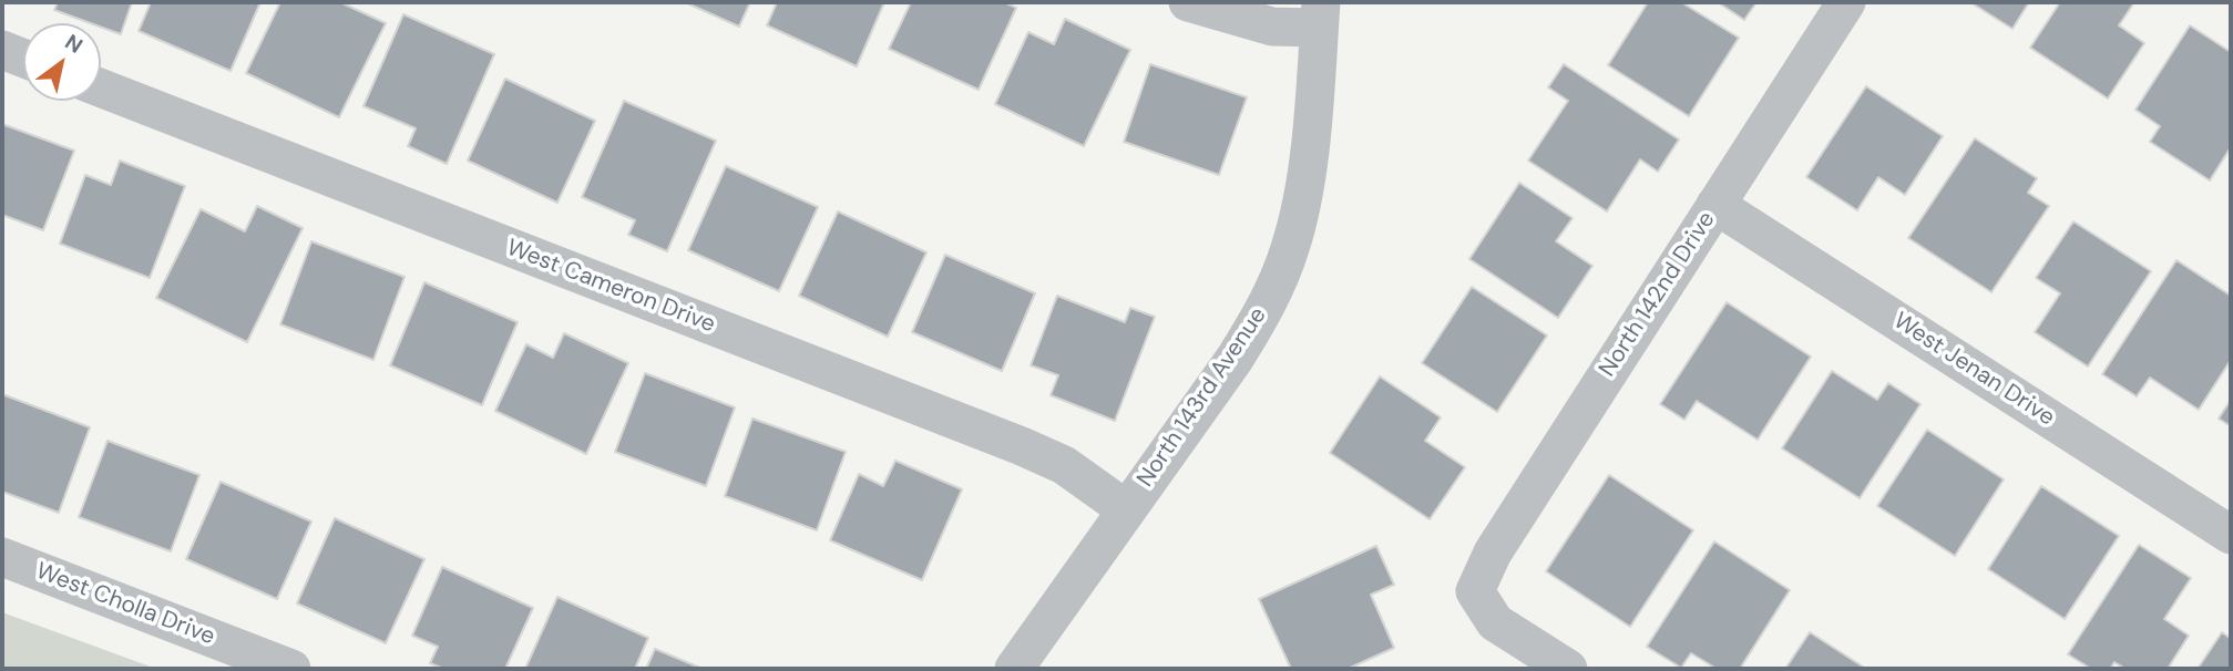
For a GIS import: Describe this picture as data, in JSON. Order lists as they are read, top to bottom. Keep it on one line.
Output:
{"streets":{"street":["West Cameron Drive","North 142nd Drive","West Jenan Drive","North 143rd Avenue","West Cholla Drive"]},"crossings":[["West Cameron Drive","North 143rd Avenue"],["North 142nd Drive","West Jenan Drive"]],"north":"top right"}
